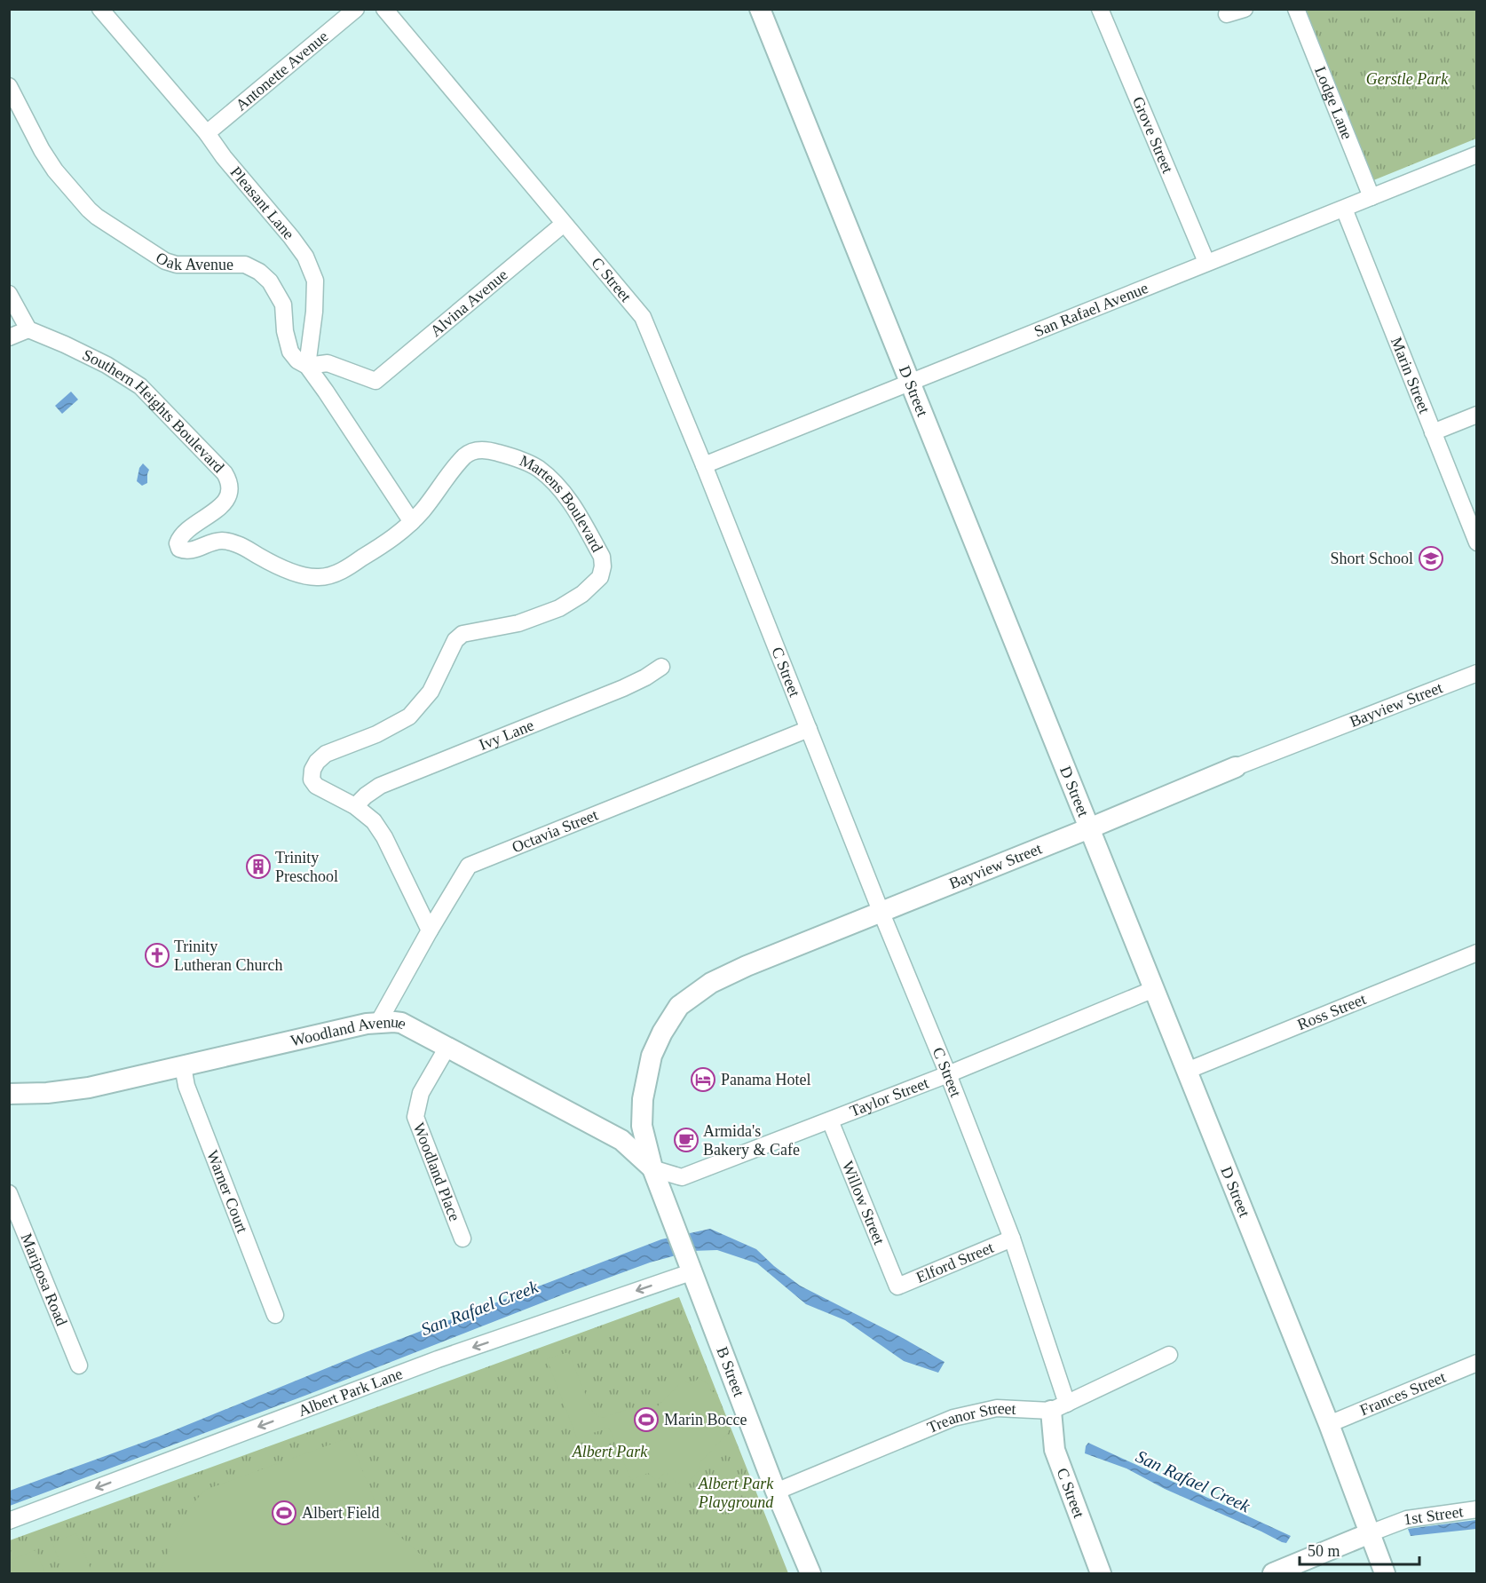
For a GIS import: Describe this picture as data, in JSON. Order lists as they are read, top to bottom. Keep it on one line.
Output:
{"streets":{"street":["Antonette Avenue","Lodge Lane","Grove Street","Pleasant Lane","Oak Avenue","C Street","Alvina Avenue","San Rafael Avenue","Marin Street","D Street","Southern Heights Boulevard","Martens Boulevard","Bayview Street","Ivy Lane","Octavia Street","Ross Street","Woodland Avenue","Taylor Street","Woodland Place","Warner Court","Willow Street","Elford Street","Mariposa Road","B Street","Albert Park Lane","Frances Street","Treanor Street","1st Street"]},"crossings":[["Antonette Avenue","Pleasant Lane"],["Lodge Lane","San Rafael Avenue"],["Grove Street","San Rafael Avenue"],["Pleasant Lane","Oak Avenue"],["Pleasant Lane","Alvina Avenue"],["Oak Avenue","Alvina Avenue"],["Oak Avenue","Martens Boulevard"],["C Street","Alvina Avenue"],["C Street","San Rafael Avenue"],["C Street","Bayview Street"],["C Street","Octavia Street"],["C Street","Taylor Street"],["C Street","Elford Street"],["C Street","Treanor Street"],["San Rafael Avenue","Marin Street"],["San Rafael Avenue","D Street"],["D Street","Bayview Street"],["D Street","Ross Street"],["D Street","Taylor Street"],["D Street","Frances Street"],["D Street","1st Street"],["Southern Heights Boulevard","Martens Boulevard"],["Martens Boulevard","Ivy Lane"],["Martens Boulevard","Octavia Street"],["Bayview Street","Woodland Avenue"],["Bayview Street","Taylor Street"],["Bayview Street","B Street"],["Octavia Street","Woodland Avenue"],["Woodland Avenue","Taylor Street"],["Woodland Avenue","Woodland Place"],["Woodland Avenue","Warner Court"],["Woodland Avenue","B Street"],["Taylor Street","Willow Street"],["Taylor Street","B Street"],["Willow Street","Elford Street"],["B Street","Albert Park Lane"],["B Street","Treanor Street"]],"one_way":["Albert Park Lane"],"water":["San Rafael Creek"],"parks":["Gerstle Park","Albert Park","Albert Park Playground"],"places":{"school or university":["Short School"],"building":["Trinity Preschool"],"church":["Trinity Lutheran Church"],"hotel":["Panama Hotel"],"cafe":["Armida's Bakery & Cafe"],"sports":["Marin Bocce","Albert Field"]},"scale_bar":"50 m"}
